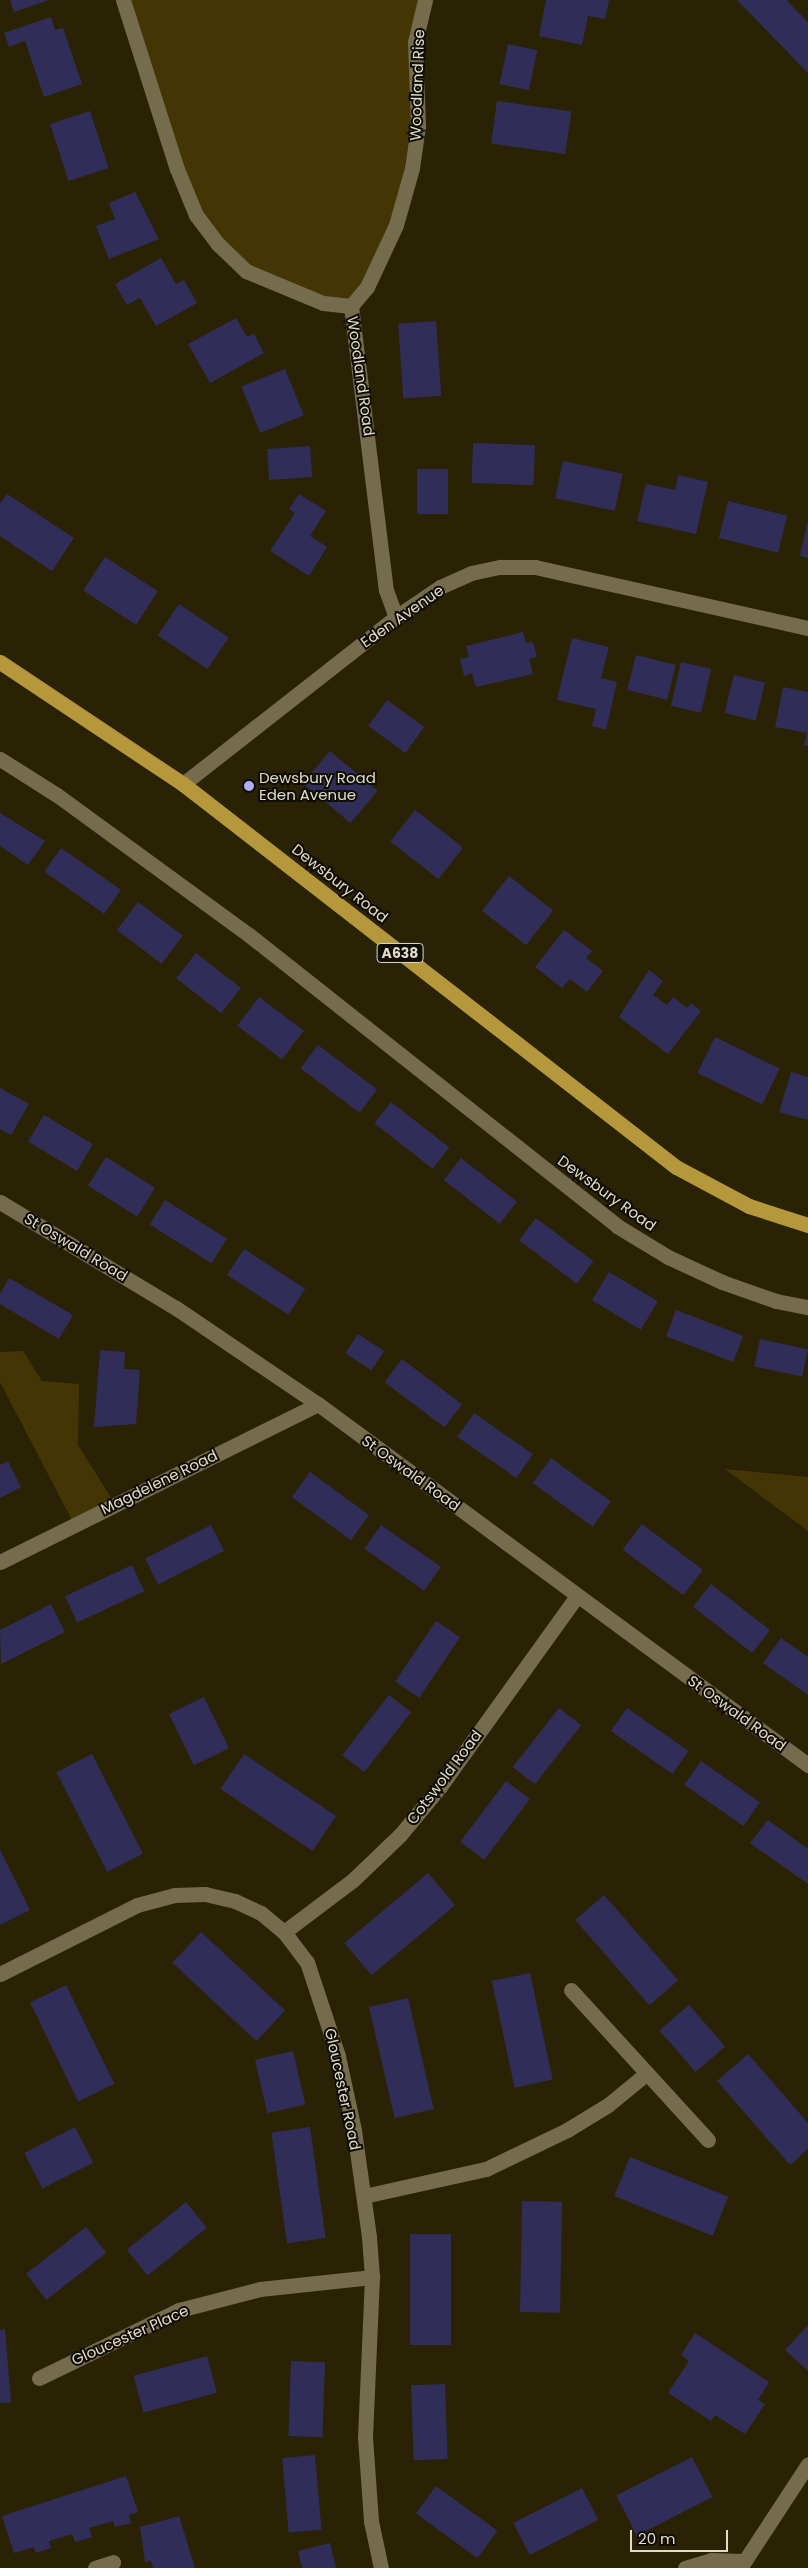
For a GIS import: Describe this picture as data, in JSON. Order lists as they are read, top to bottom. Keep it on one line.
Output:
{"streets":{"highway":["Dewsbury Road","A638"],"street":["Woodland Rise","Woodland Road","Eden Avenue","St Oswald Road","Magdelene Road","Cotswold Road","Gloucester Road","Gloucester Place"]},"crossings":[["Woodland Rise","Woodland Road"],["Woodland Road","Eden Avenue"],["Eden Avenue","Dewsbury Road"],["St Oswald Road","Magdelene Road"],["St Oswald Road","Cotswold Road"],["Cotswold Road","Gloucester Road"],["Gloucester Road","Gloucester Place"]],"places":["Dewsbury Road Eden Avenue"],"scale_bar":"20 m"}
